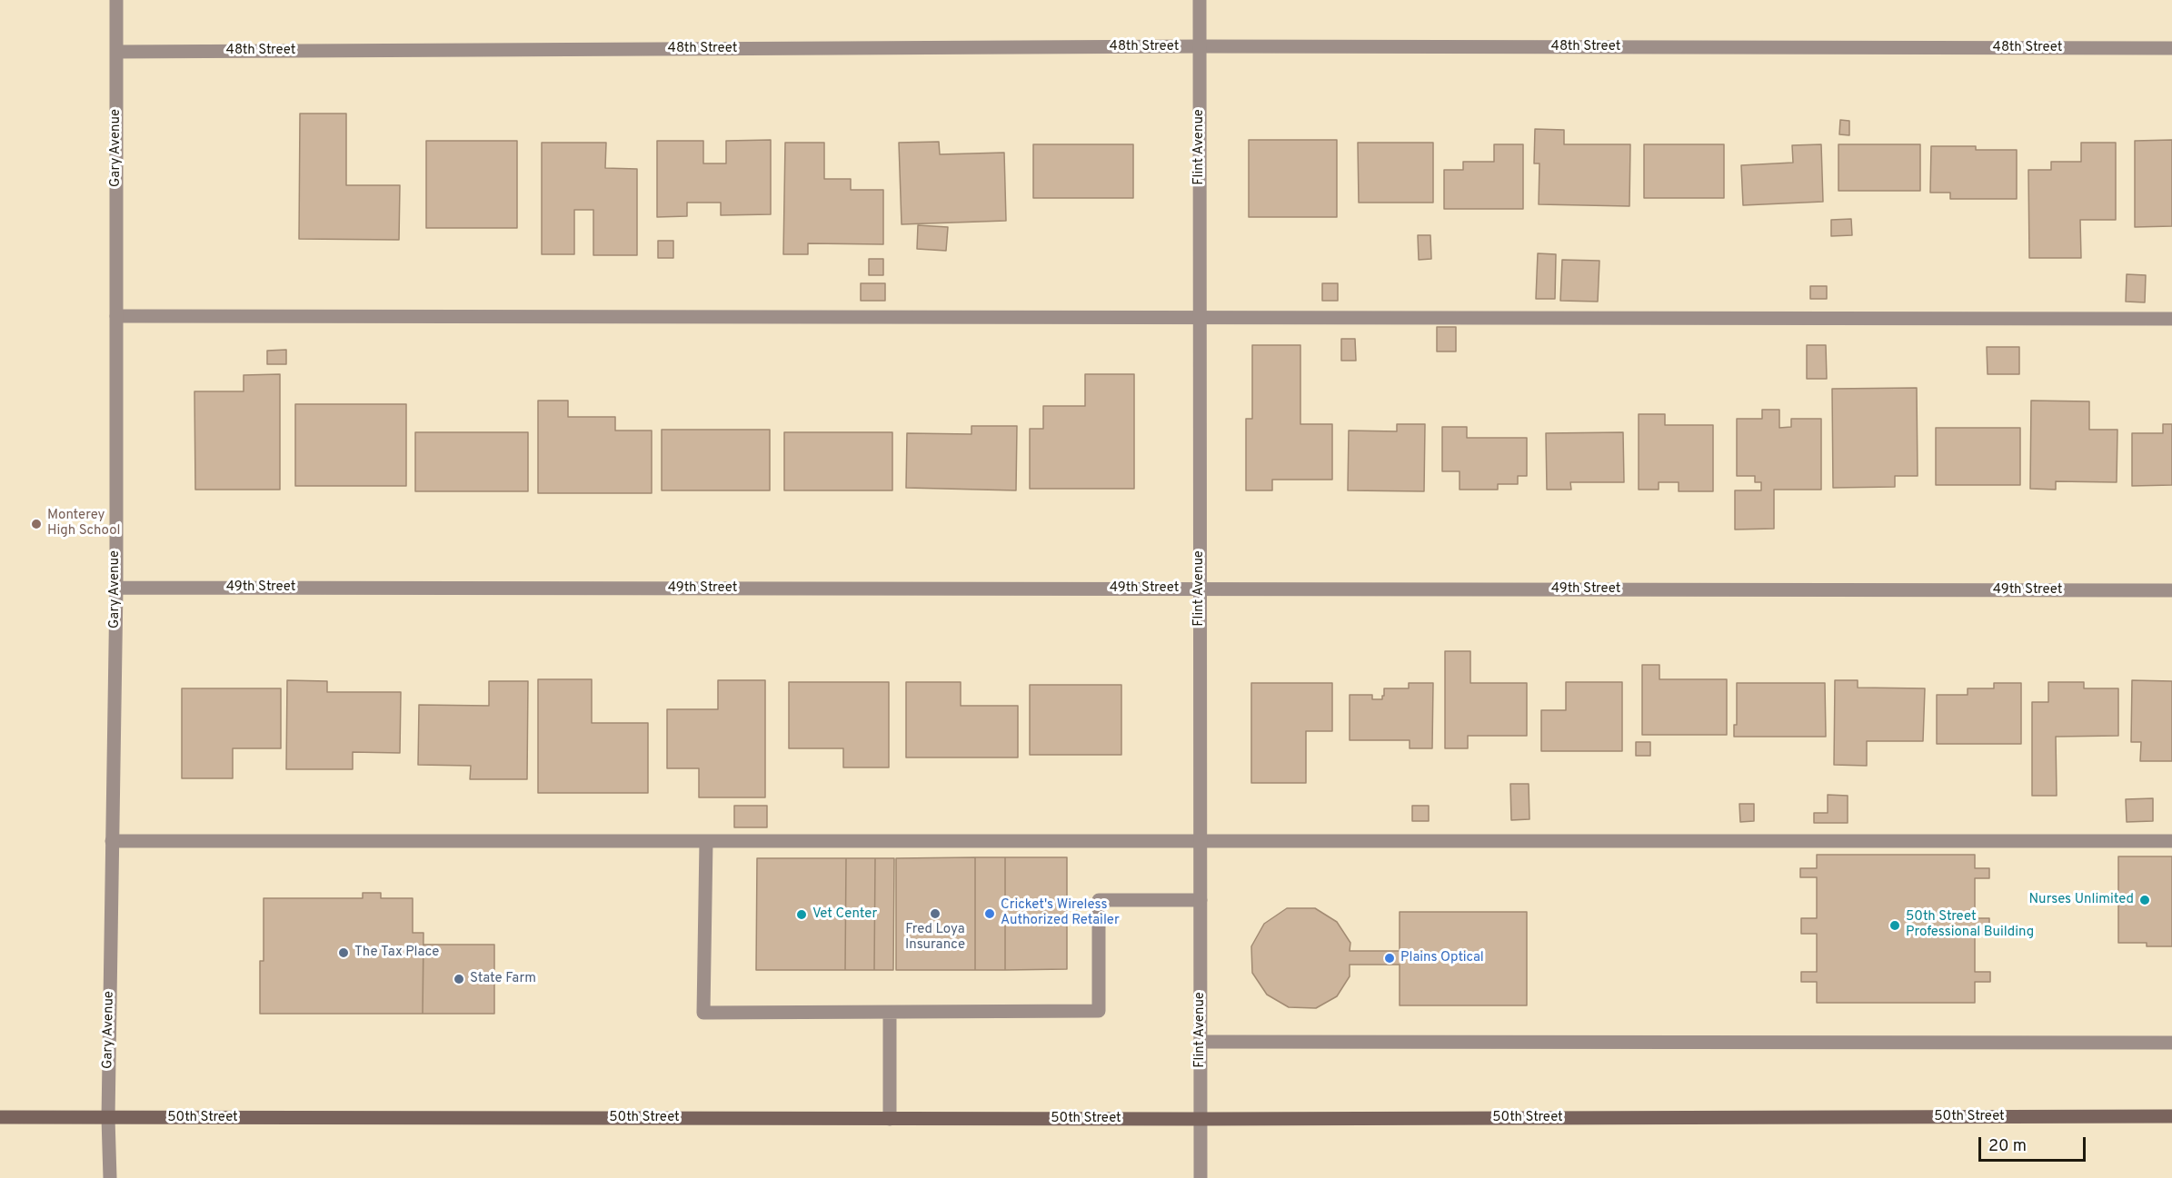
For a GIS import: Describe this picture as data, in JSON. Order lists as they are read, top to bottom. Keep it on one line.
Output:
{"streets":{"main road":["50th Street"],"street":["48th Street","Flint Avenue","Gary Avenue","49th Street"]},"crossings":[["48th Street","Flint Avenue"],["48th Street","Gary Avenue"],["Flint Avenue","49th Street"],["Flint Avenue","50th Street"],["Gary Avenue","49th Street"],["Gary Avenue","50th Street"]],"places":["Monterey High School","Nurses Unlimited","Fred Loya Insurance","Cricket's Wireless Authorized Retailer","Vet Center","50th Street Professional Building","The Tax Place","Plains Optical","State Farm"],"scale_bar":"20 m"}
